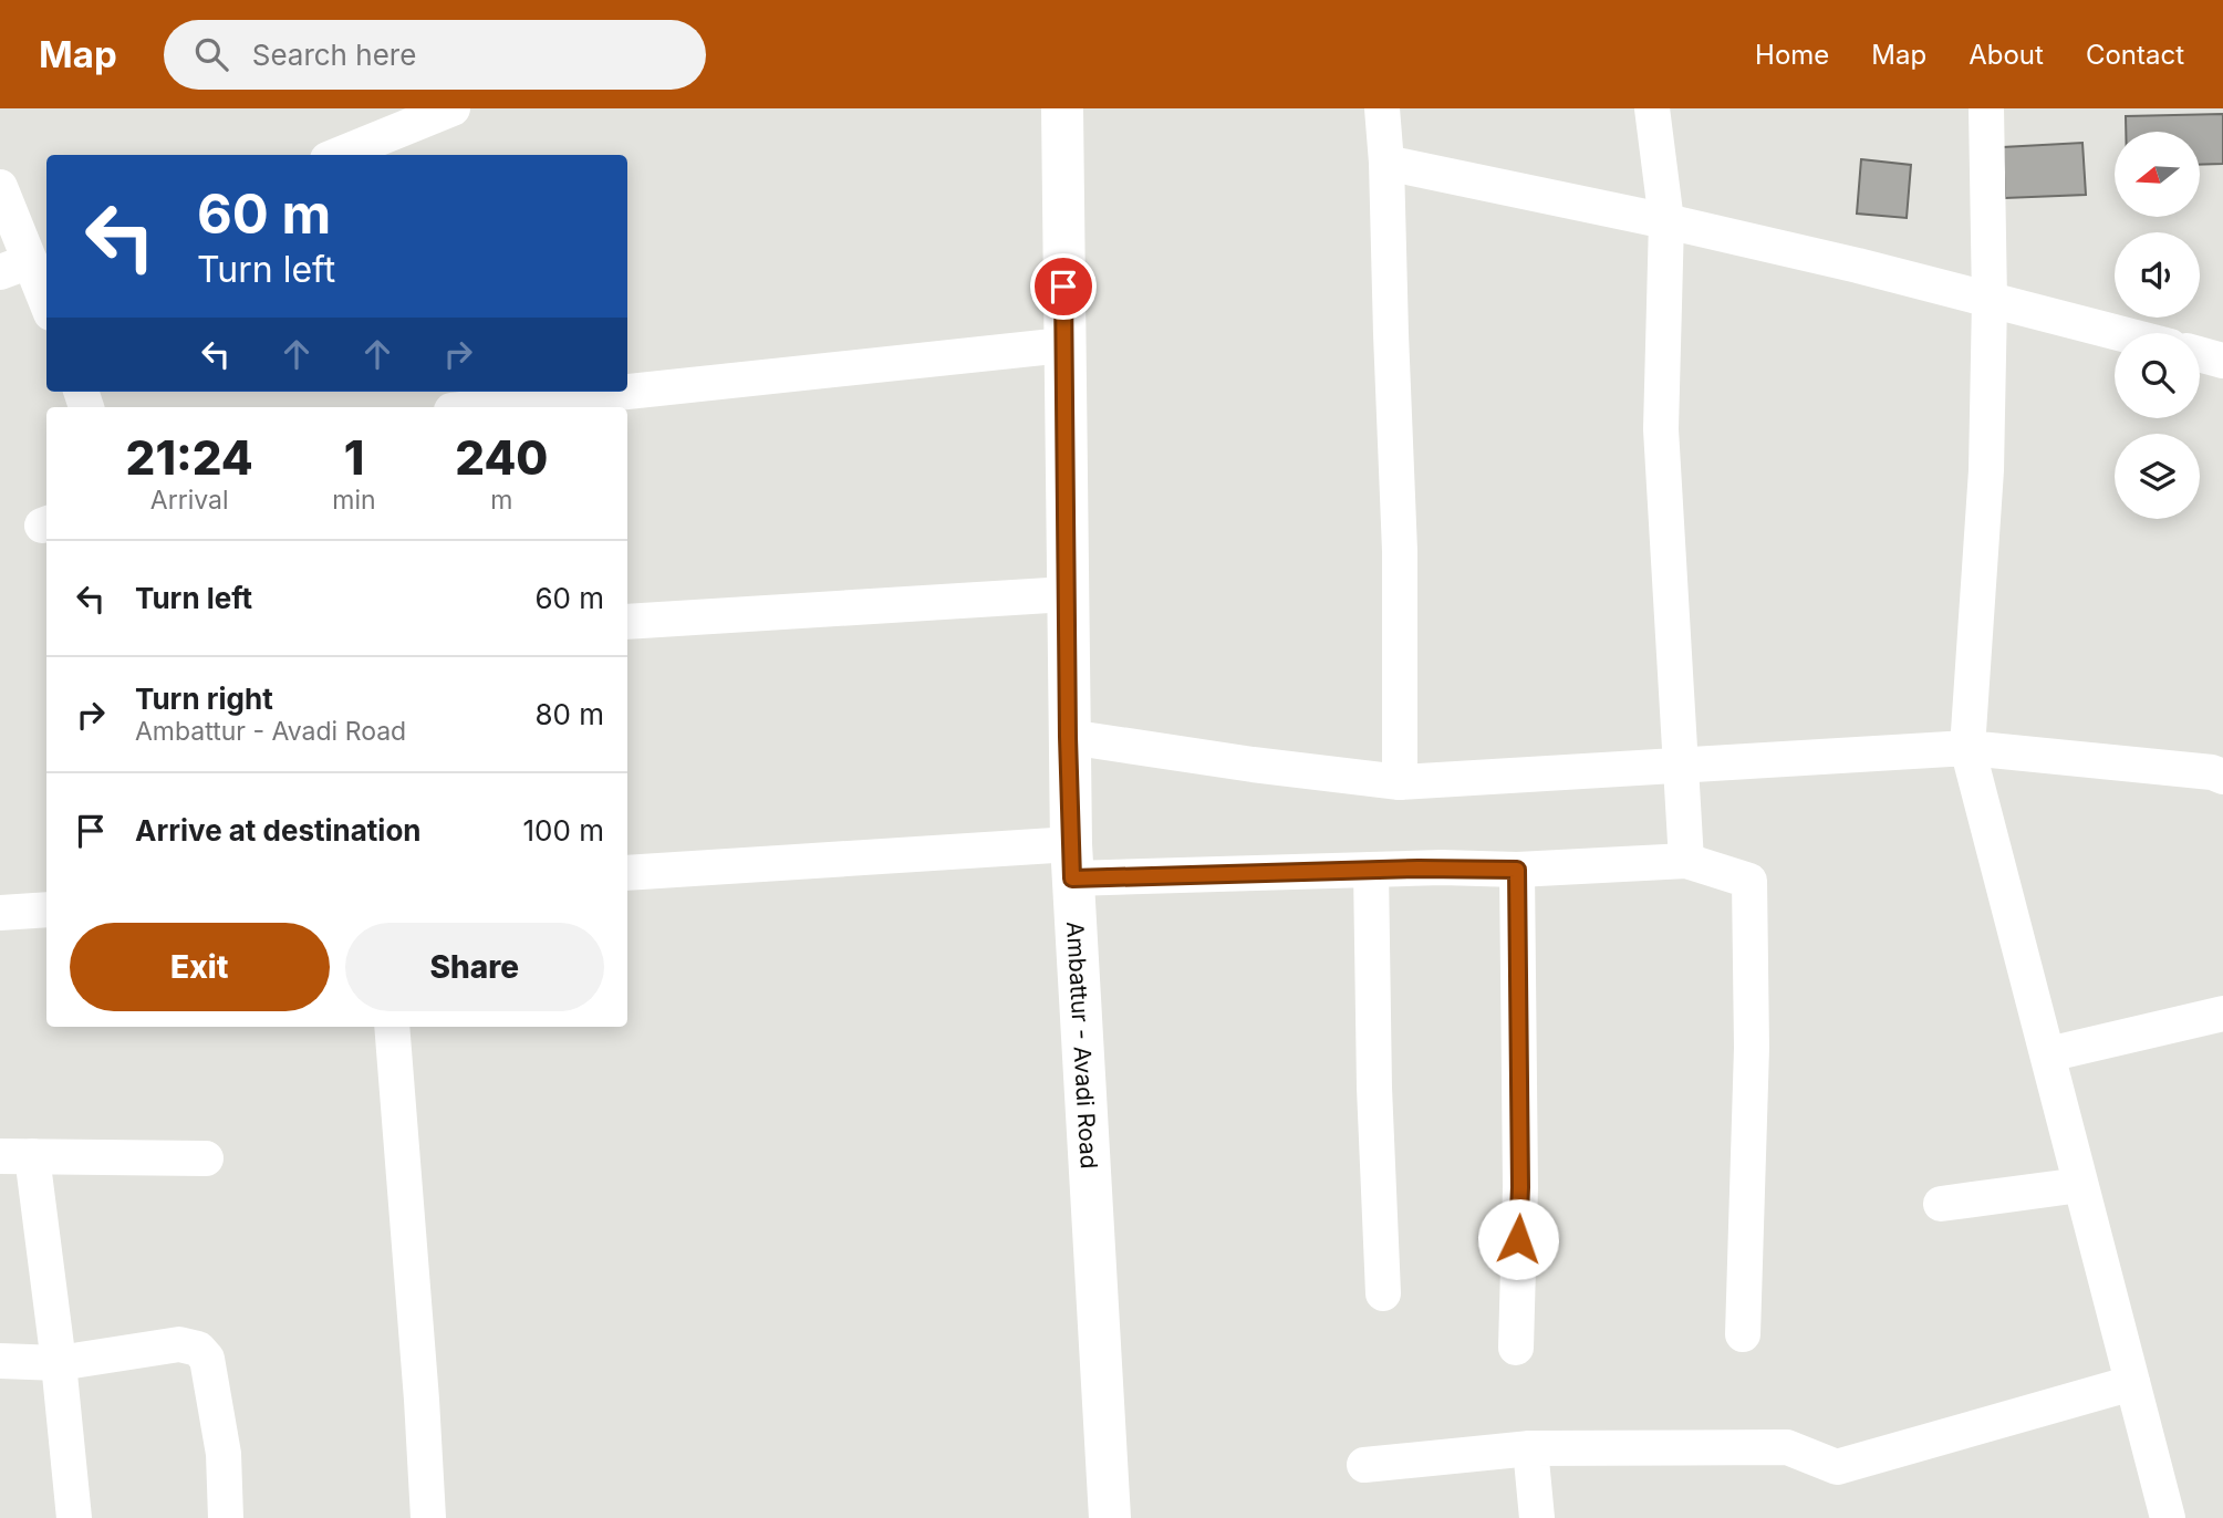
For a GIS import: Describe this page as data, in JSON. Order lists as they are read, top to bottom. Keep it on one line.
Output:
{"streets":{"street":["Ambattur - Avadi Road"]},"north":"left","page":{"header":"Map","search":"Search here","nav":["Home","Map","About","Contact"],"turn":["60 m","Turn left"],"eta":["21:24","Arrival","1","min","240","m"],"list":[{"name":"Turn left","value":"60 m"},{"name":"Turn right","note":"Ambattur - Avadi Road","value":"80 m"},{"name":"Arrive at destination","value":"100 m"}],"buttons":["Exit","Share"]}}
